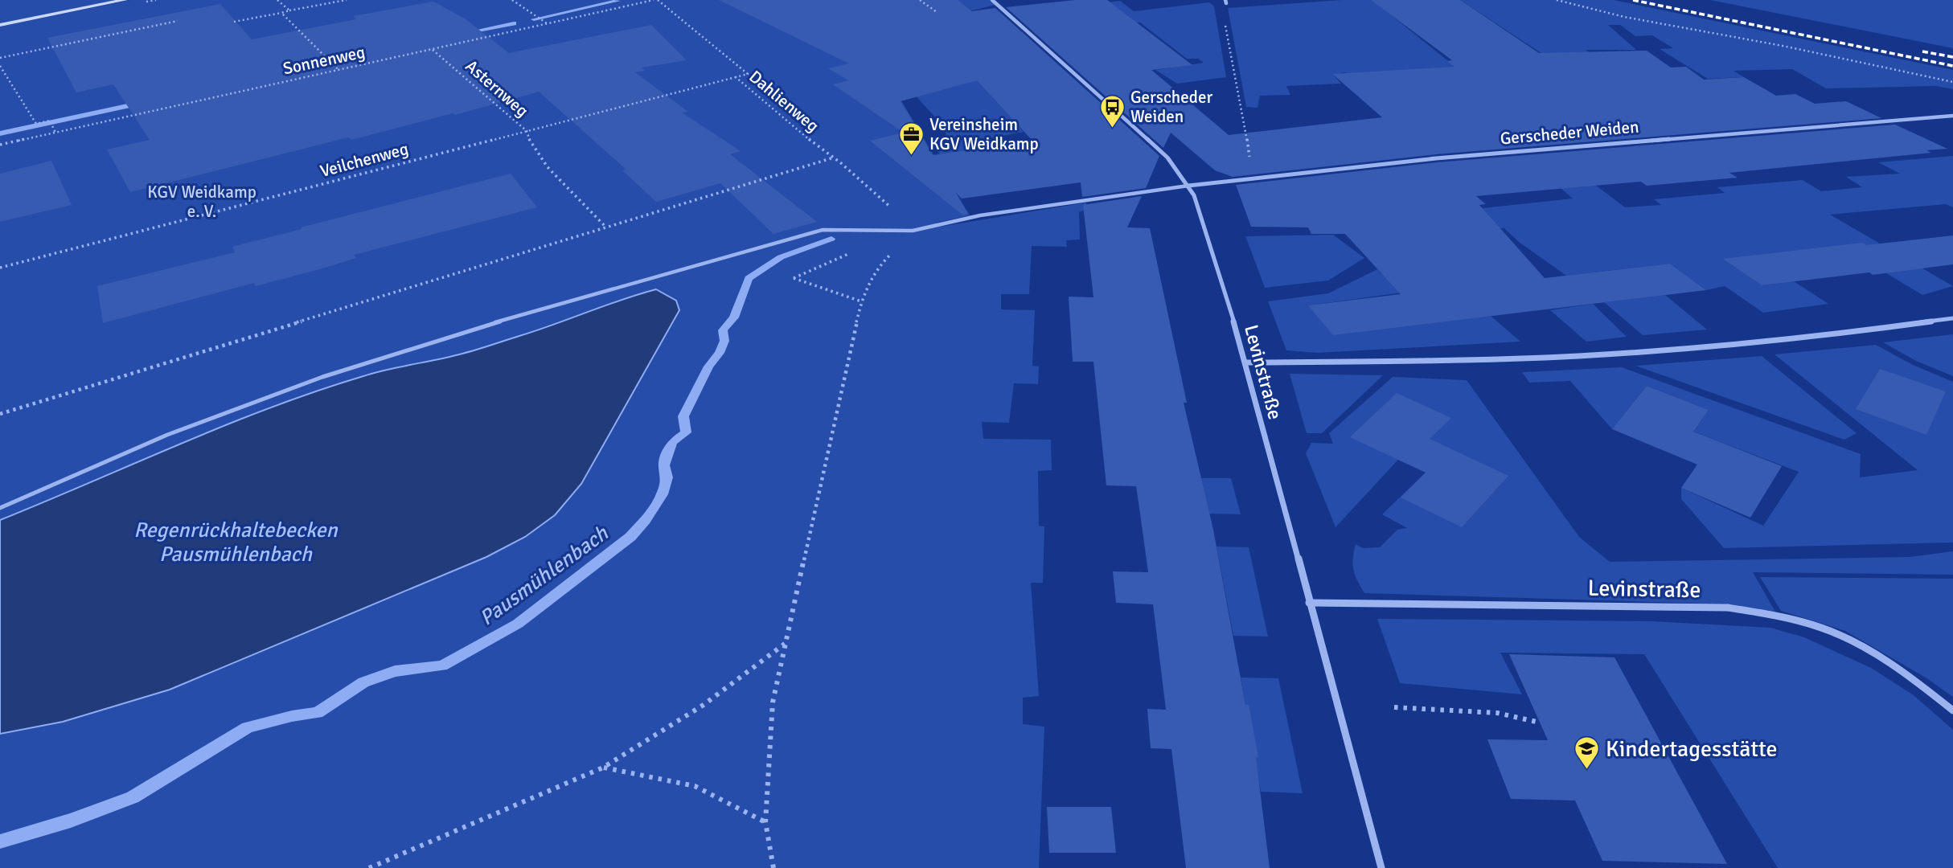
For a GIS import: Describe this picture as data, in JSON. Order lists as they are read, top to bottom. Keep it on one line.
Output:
{"streets":{"street":["Gerscheder Weiden","Levinstraße"],"path":["Sonnenweg","Asternweg","Dahlienweg","Veilchenweg"]},"crossings":[["Sonnenweg","Asternweg"],["Asternweg","Veilchenweg"],["Dahlienweg","Veilchenweg"],["Gerscheder Weiden","Levinstraße"]],"water":["Regenrückhaltebecken Pausmühlenbach","Pausmühlenbach"],"parks":["KGV Weidkamp e. V."],"places":{"bus stop":["Gerscheder Weiden"],"office":["Vereinsheim KGV Weidkamp"],"school or university":["Kindertagesstätte"]}}
